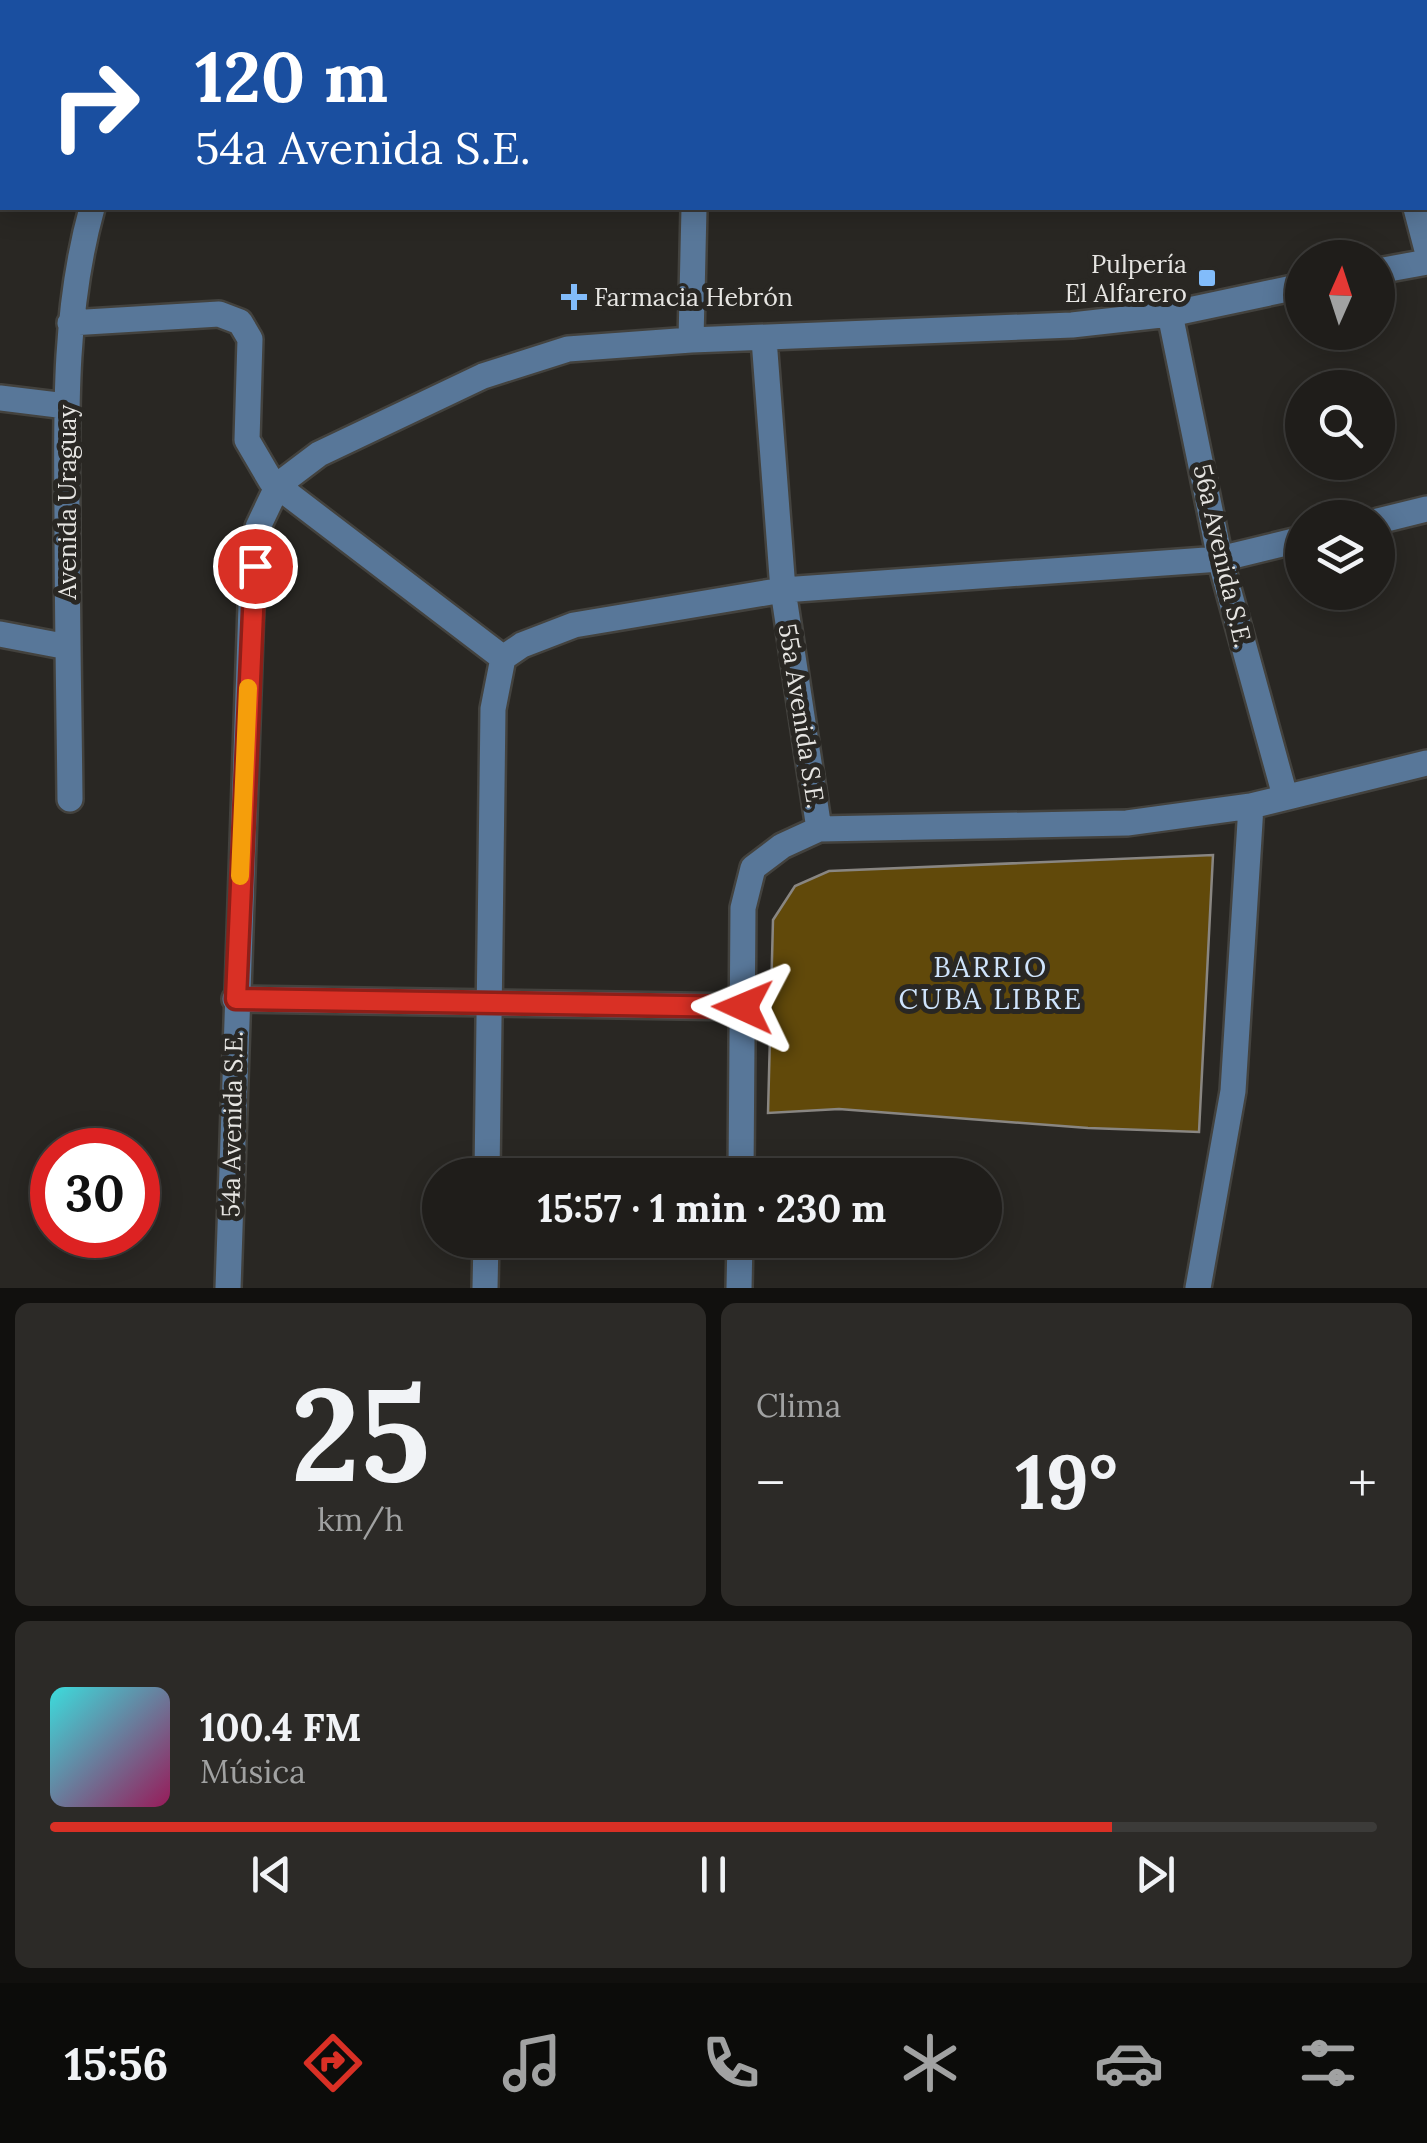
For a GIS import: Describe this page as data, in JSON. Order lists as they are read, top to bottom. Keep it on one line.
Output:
{"streets":{"street":["Avenida Uraguay","56a Avenida S.E.","55a Avenida S.E.","54a Avenida S.E."]},"districts":["BARRIO CUBA LIBRE"],"places":{"transit":["Pulpería El Alfarero"],"health":["Farmacia Hebrón"]},"north":"top","page":{"turn":["120 m","54a Avenida S.E."],"limit":"30","trip":"15:57 · 1 min · 230 m","tile":[["25","km/h"],"Clima"],"heat":["−","19°","+"],"song":["100.4 FM","Música"],"tabs":"15:56"}}
